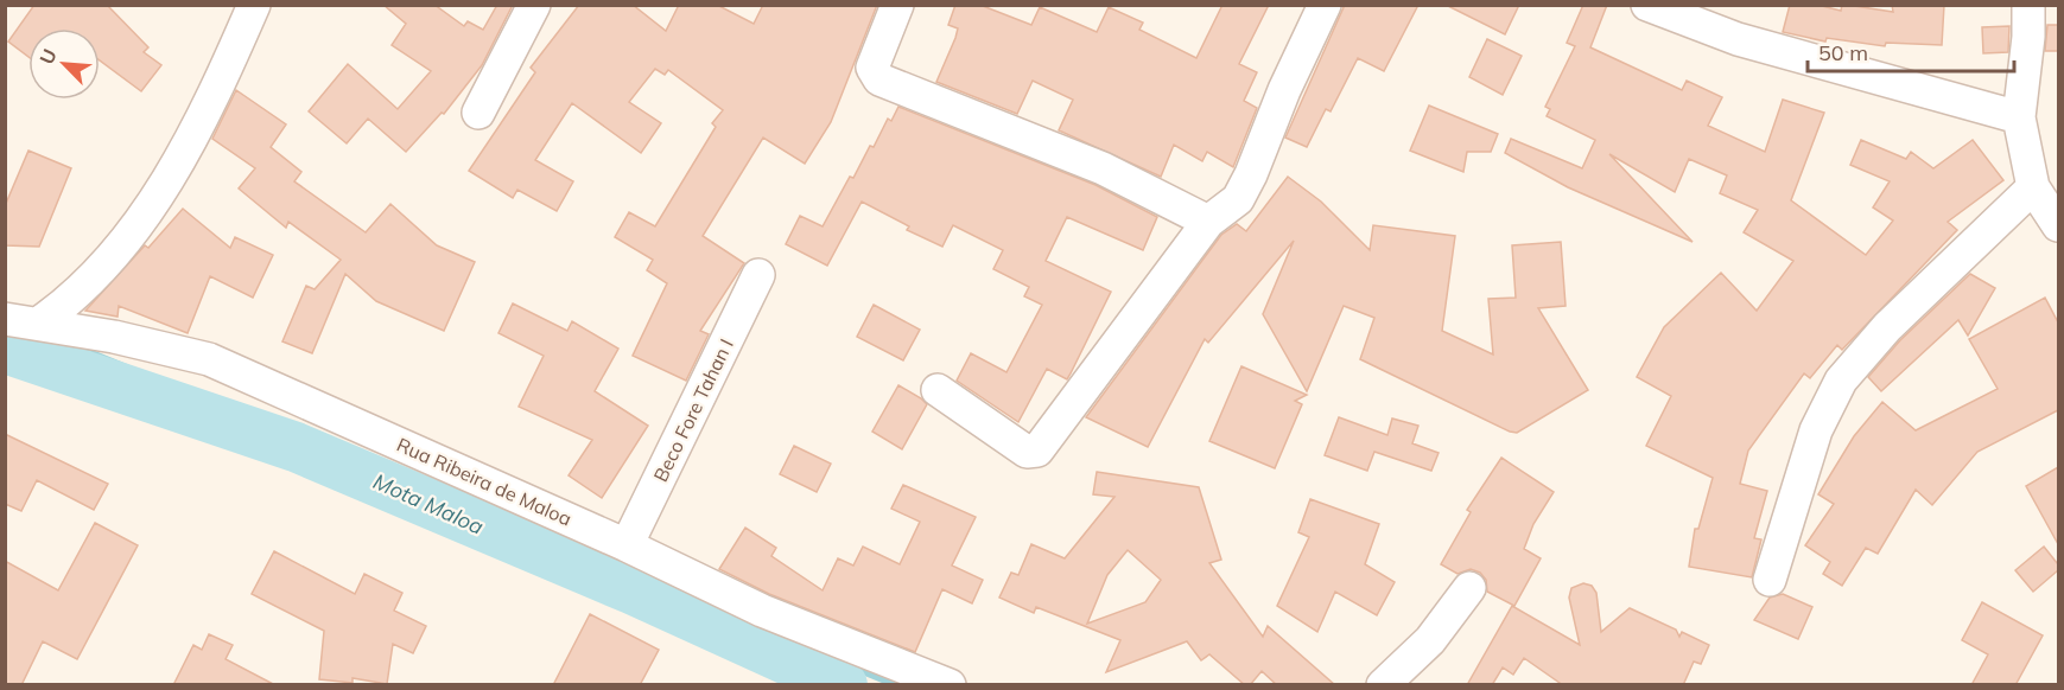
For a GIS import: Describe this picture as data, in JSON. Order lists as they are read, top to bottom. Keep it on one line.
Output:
{"streets":{"street":["Beco Fore Tahan I","Rua Ribeira de Maloa"]},"crossings":[["Beco Fore Tahan I","Rua Ribeira de Maloa"]],"water":["Mota Maloa"],"scale_bar":"50 m","north":"top left"}
